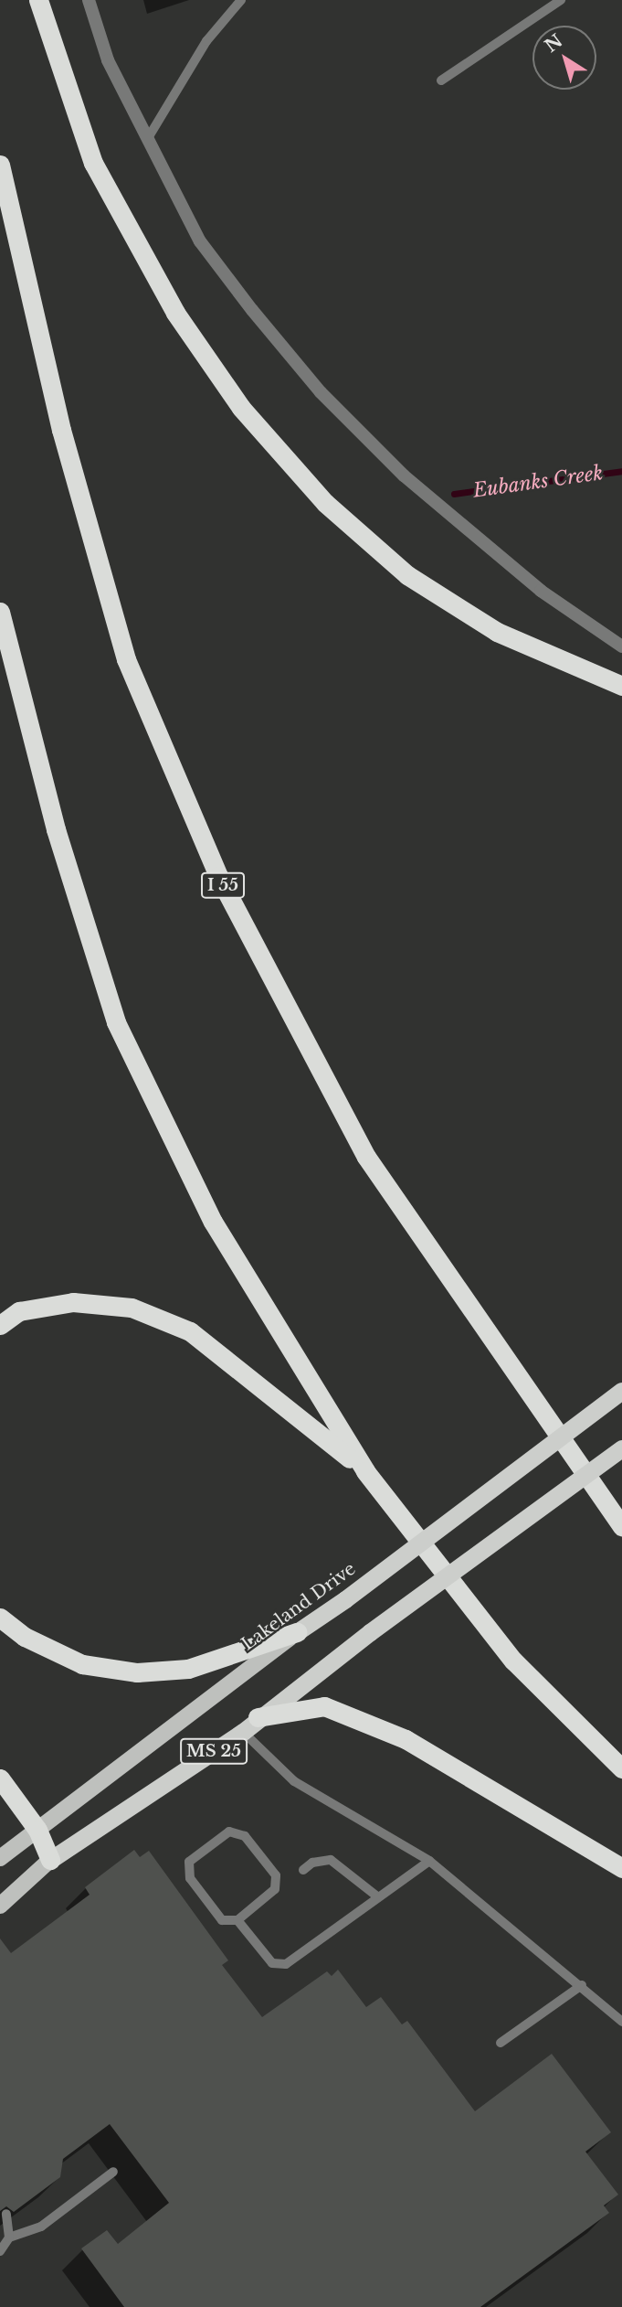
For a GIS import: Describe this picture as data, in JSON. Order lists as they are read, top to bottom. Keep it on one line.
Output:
{"streets":{"highway":["I 55","Lakeland Drive","MS 25"]},"water":["Eubanks Creek"],"north":"top left"}
